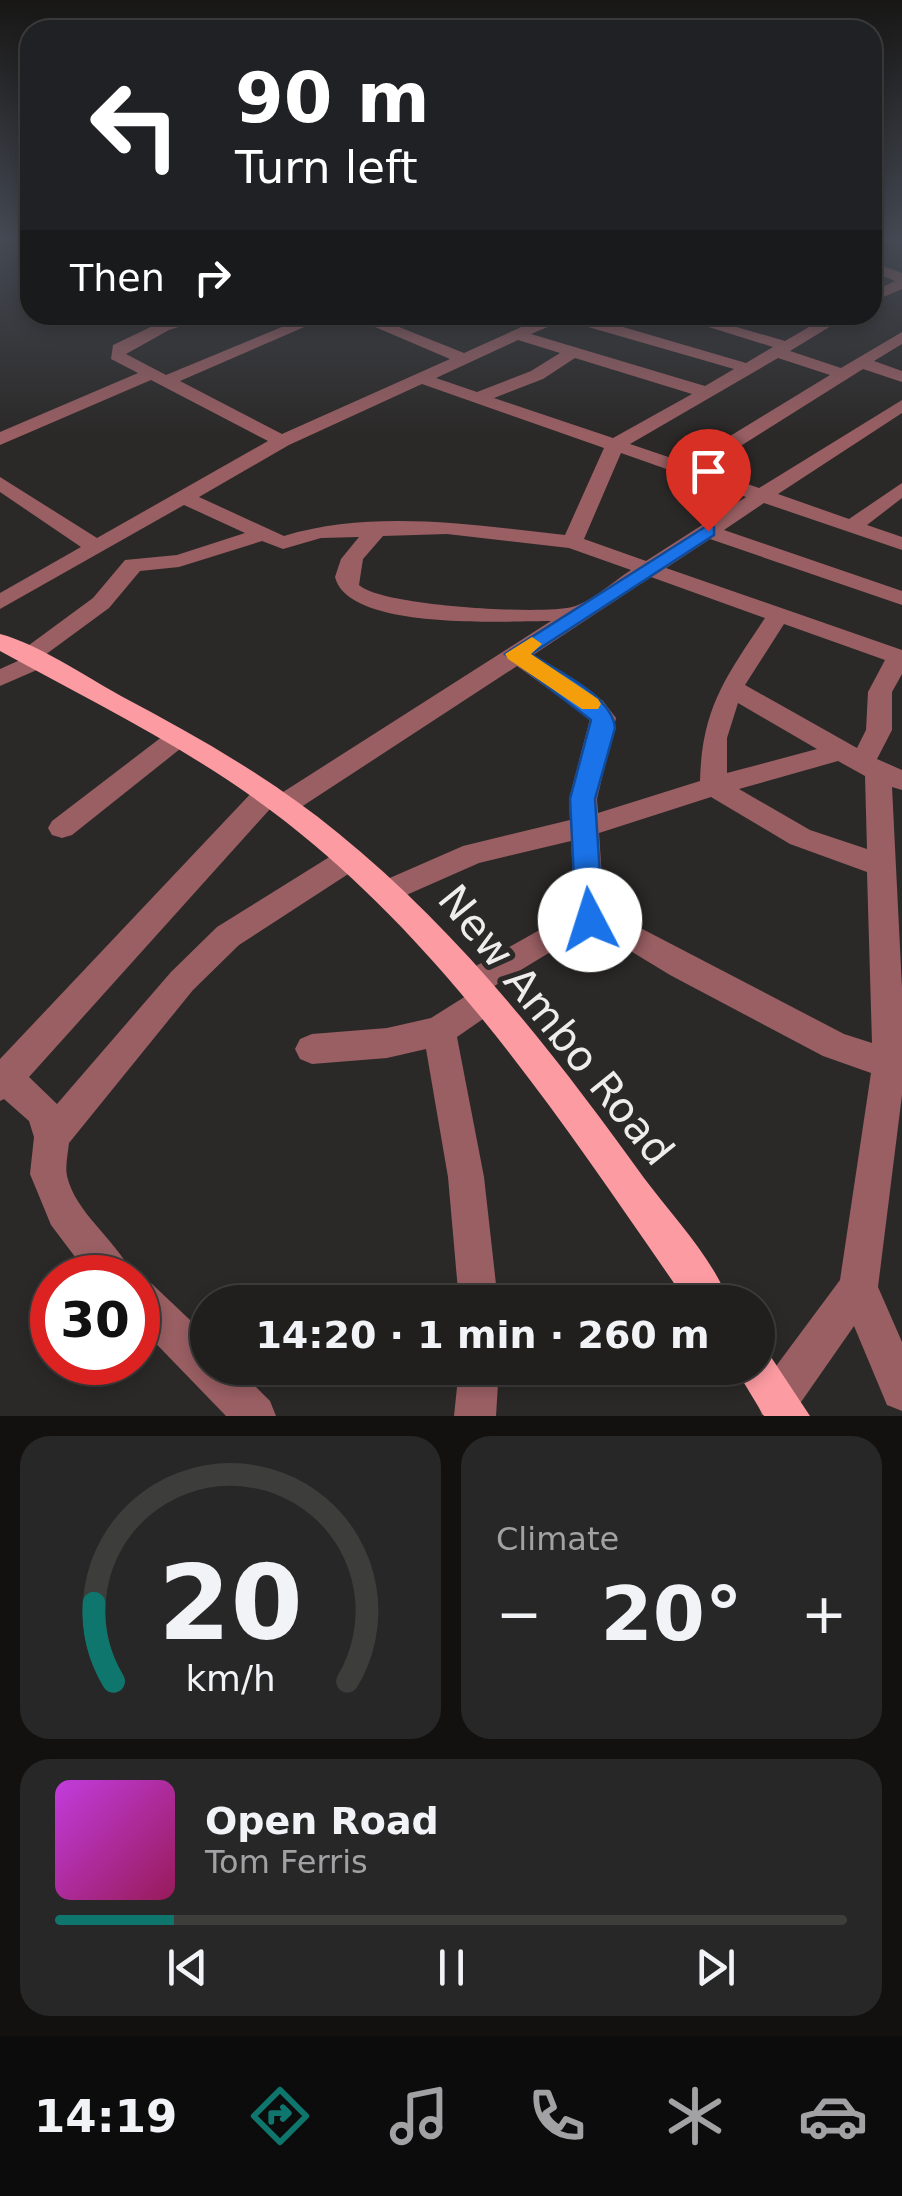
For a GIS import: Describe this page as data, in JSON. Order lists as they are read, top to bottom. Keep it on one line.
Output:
{"streets":{"main road":["New Ambo Road"]},"page":{"turn":["90 m","Turn left"],"then":"Then","limit":"30","trip":"14:20 · 1 min · 260 m","tile":"Climate","heat":["−","20°","+"],"song":["Open Road","Tom Ferris"],"tabs":"14:19","gauge":["20","km/h"]}}
